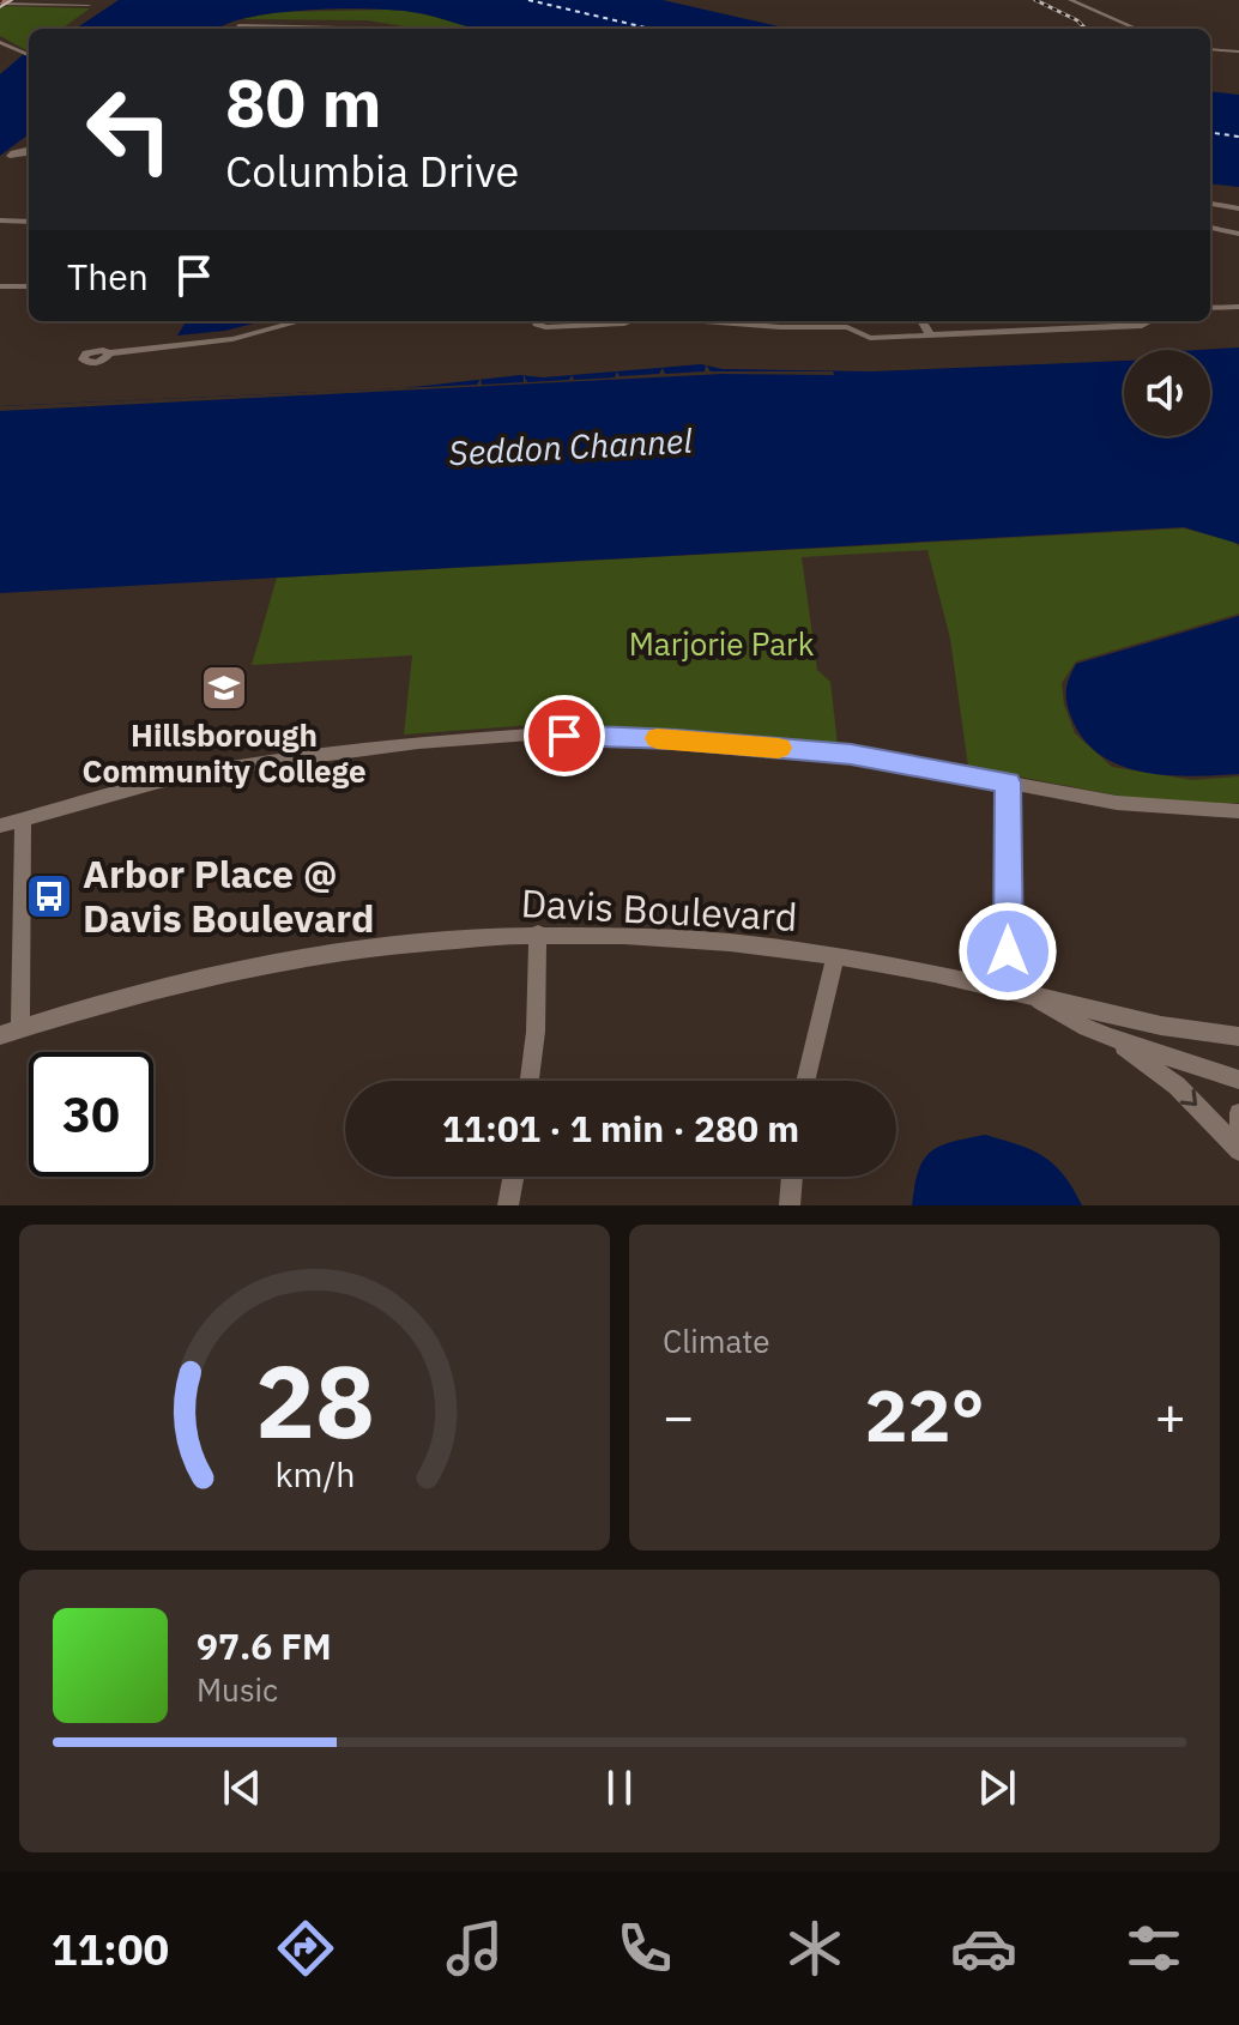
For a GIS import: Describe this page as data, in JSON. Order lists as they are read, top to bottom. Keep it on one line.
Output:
{"streets":{"street":["Davis Boulevard"]},"water":["Seddon Channel"],"parks":["Marjorie Park"],"places":{"school or university":["Hillsborough Community College"],"bus stop":["Arbor Place @ Davis Boulevard"]},"page":{"turn":["80 m","Columbia Drive"],"then":"Then","limit":"30","trip":"11:01 · 1 min · 280 m","tile":"Climate","heat":["−","22°","+"],"song":["97.6 FM","Music"],"tabs":"11:00","gauge":["28","km/h"]}}
